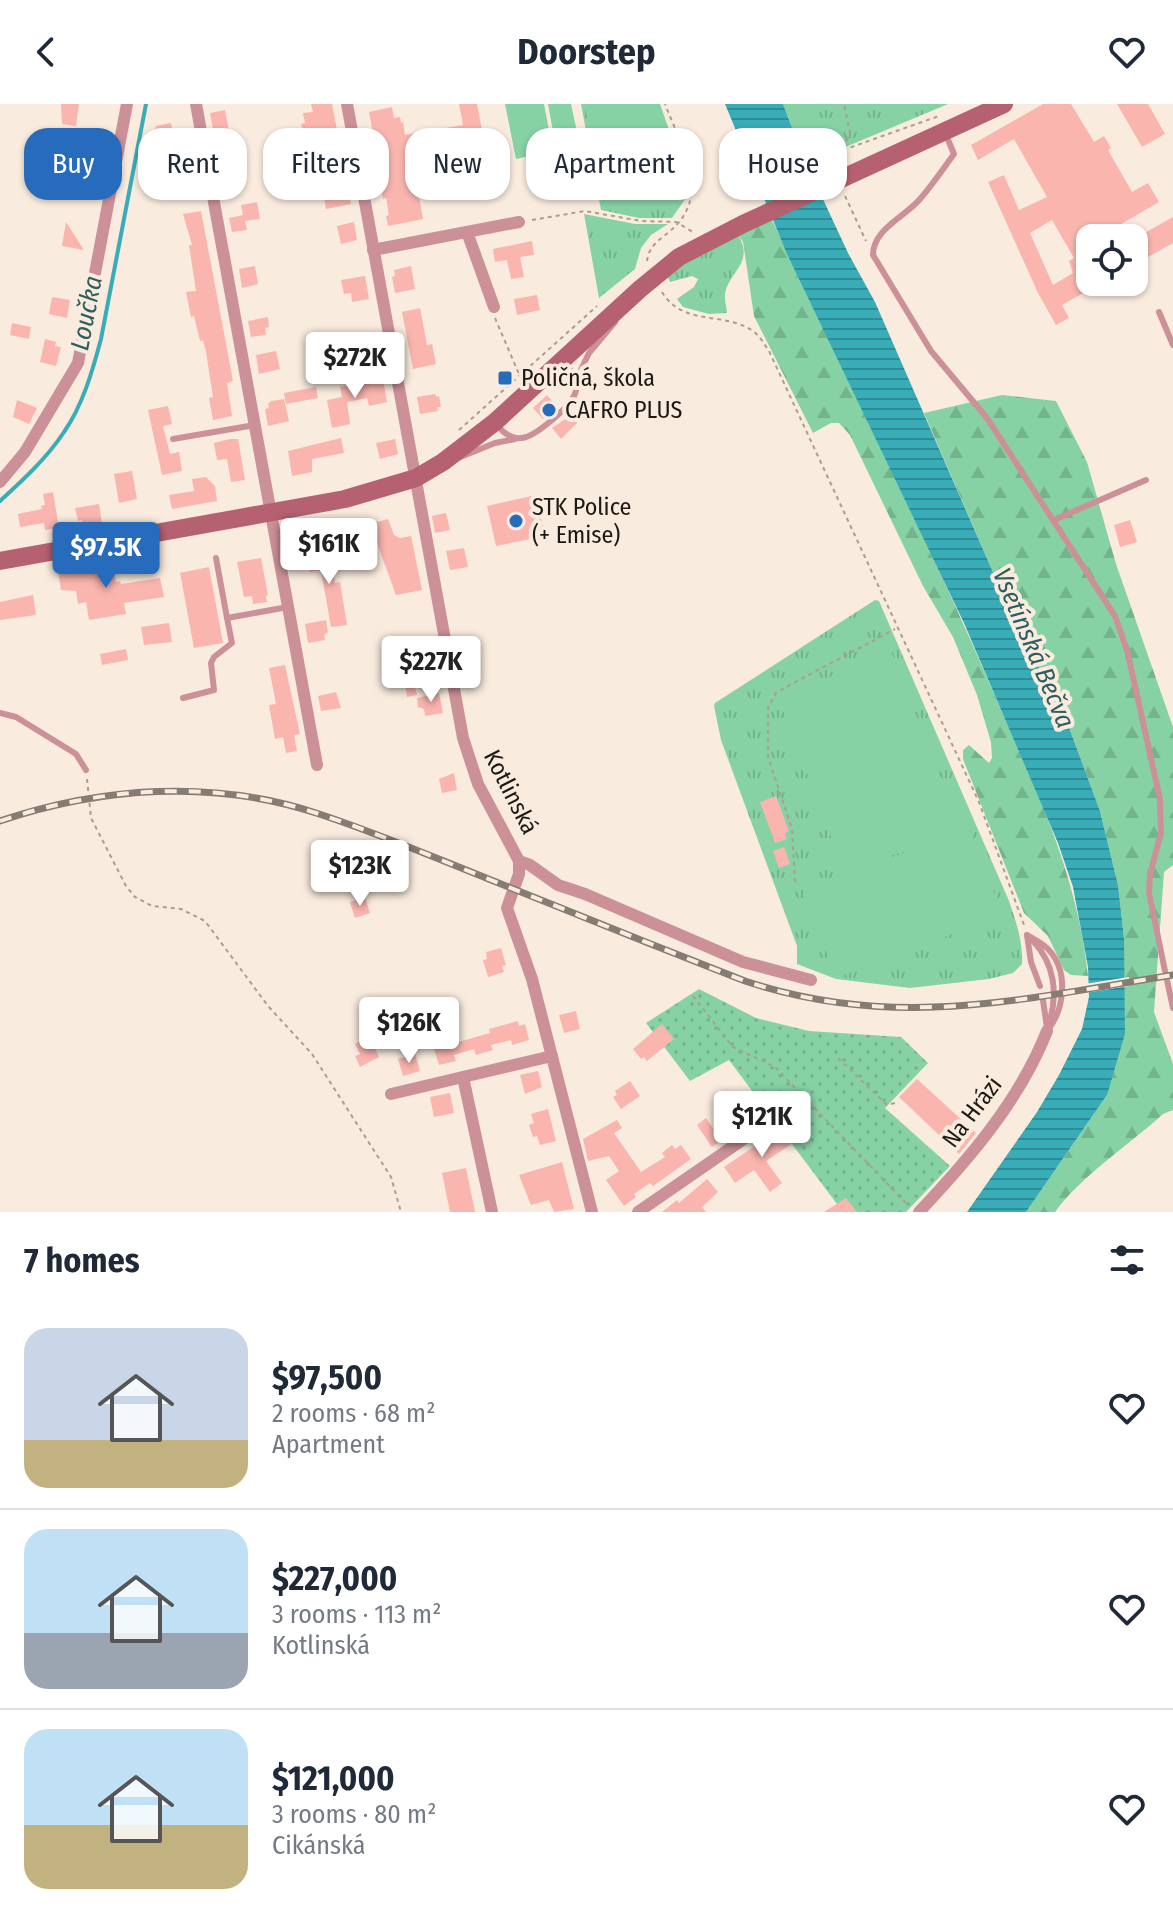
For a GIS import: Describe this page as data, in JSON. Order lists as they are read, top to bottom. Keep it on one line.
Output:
{"streets":{"street":["Kotlinská","Na Hrázi"]},"water":["Loučka","Vsetínská Bečva"],"places":{"transit":["Poličná, škola"],"other":["CAFRO PLUS","STK Police (+ Emise)"]},"page":{"header":"Doorstep","chip":["Buy","Rent","Filters","New","Apartment","House"],"price":["$272K","$161K","$97.5K","$227K","$123K","$126K","$121K"],"heading":"7 homes","list":[{"name":"$97,500","note":"2 rooms · 68 m² · Apartment"},{"name":"$227,000","note":"3 rooms · 113 m² · Kotlinská"},{"name":"$121,000","note":"3 rooms · 80 m² · Cikánská"}]}}
